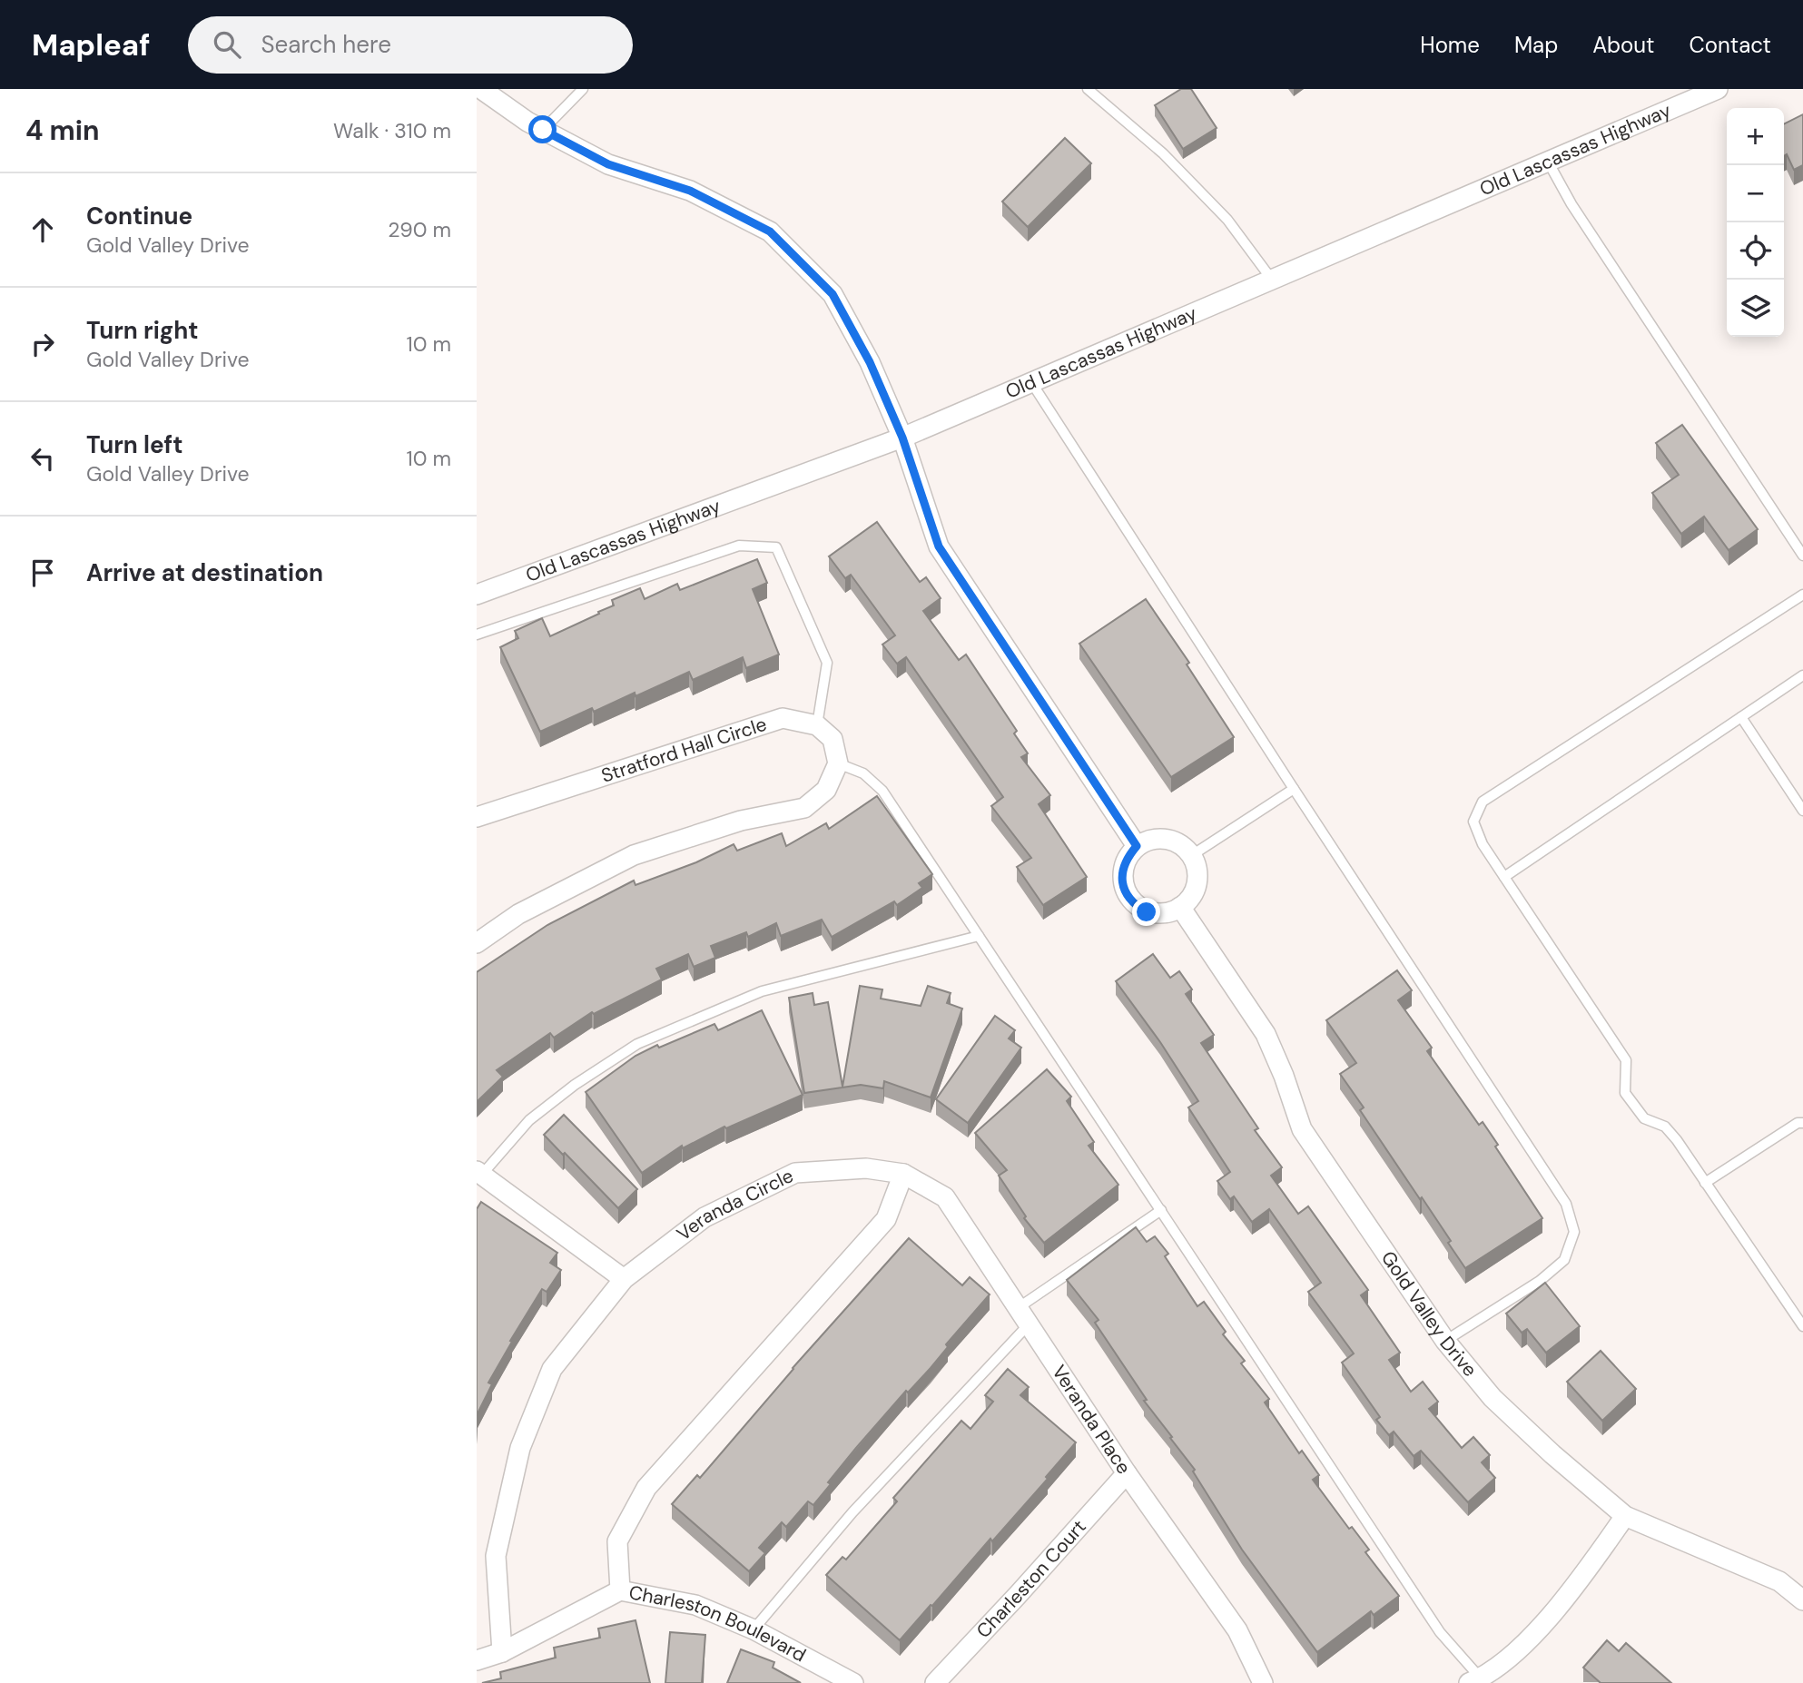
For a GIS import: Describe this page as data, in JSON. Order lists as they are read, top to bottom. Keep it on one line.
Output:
{"streets":{"street":["Old Lascassas Highway","Stratford Hall Circle","Veranda Circle","Gold Valley Drive","Veranda Place","Charleston Court","Charleston Boulevard"]},"crossings":[["Veranda Circle","Veranda Place"],["Veranda Circle","Charleston Boulevard"],["Veranda Place","Charleston Court"]],"page":{"header":"Mapleaf","search":"Search here","nav":["Home","Map","About","Contact"],"heading":["4 min","Walk · 310 m"],"map_buttons":["+","−"],"list":[["Continue","Gold Valley Drive","290 m"],["Turn right","Gold Valley Drive","10 m"],["Turn left","Gold Valley Drive","10 m"],"Arrive at destination"]}}
